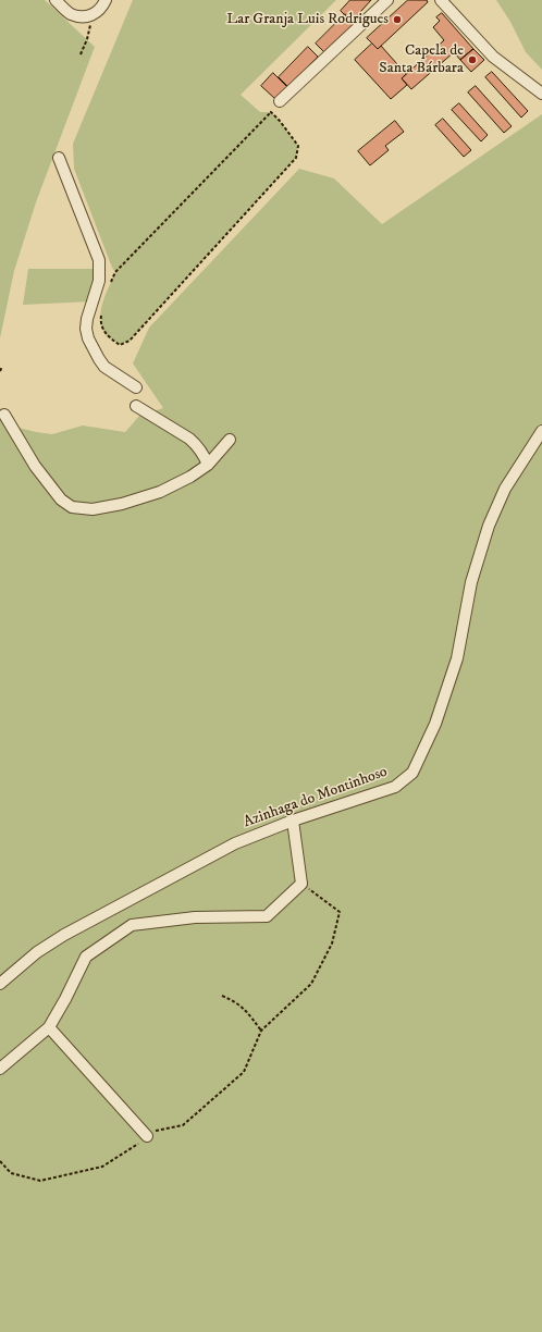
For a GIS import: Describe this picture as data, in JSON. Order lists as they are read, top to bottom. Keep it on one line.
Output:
{"streets":{"street":["Azinhaga do Montinhoso"]},"places":["Lar Granja Luis Rodrigues","Capela de Santa Bárbara"]}
